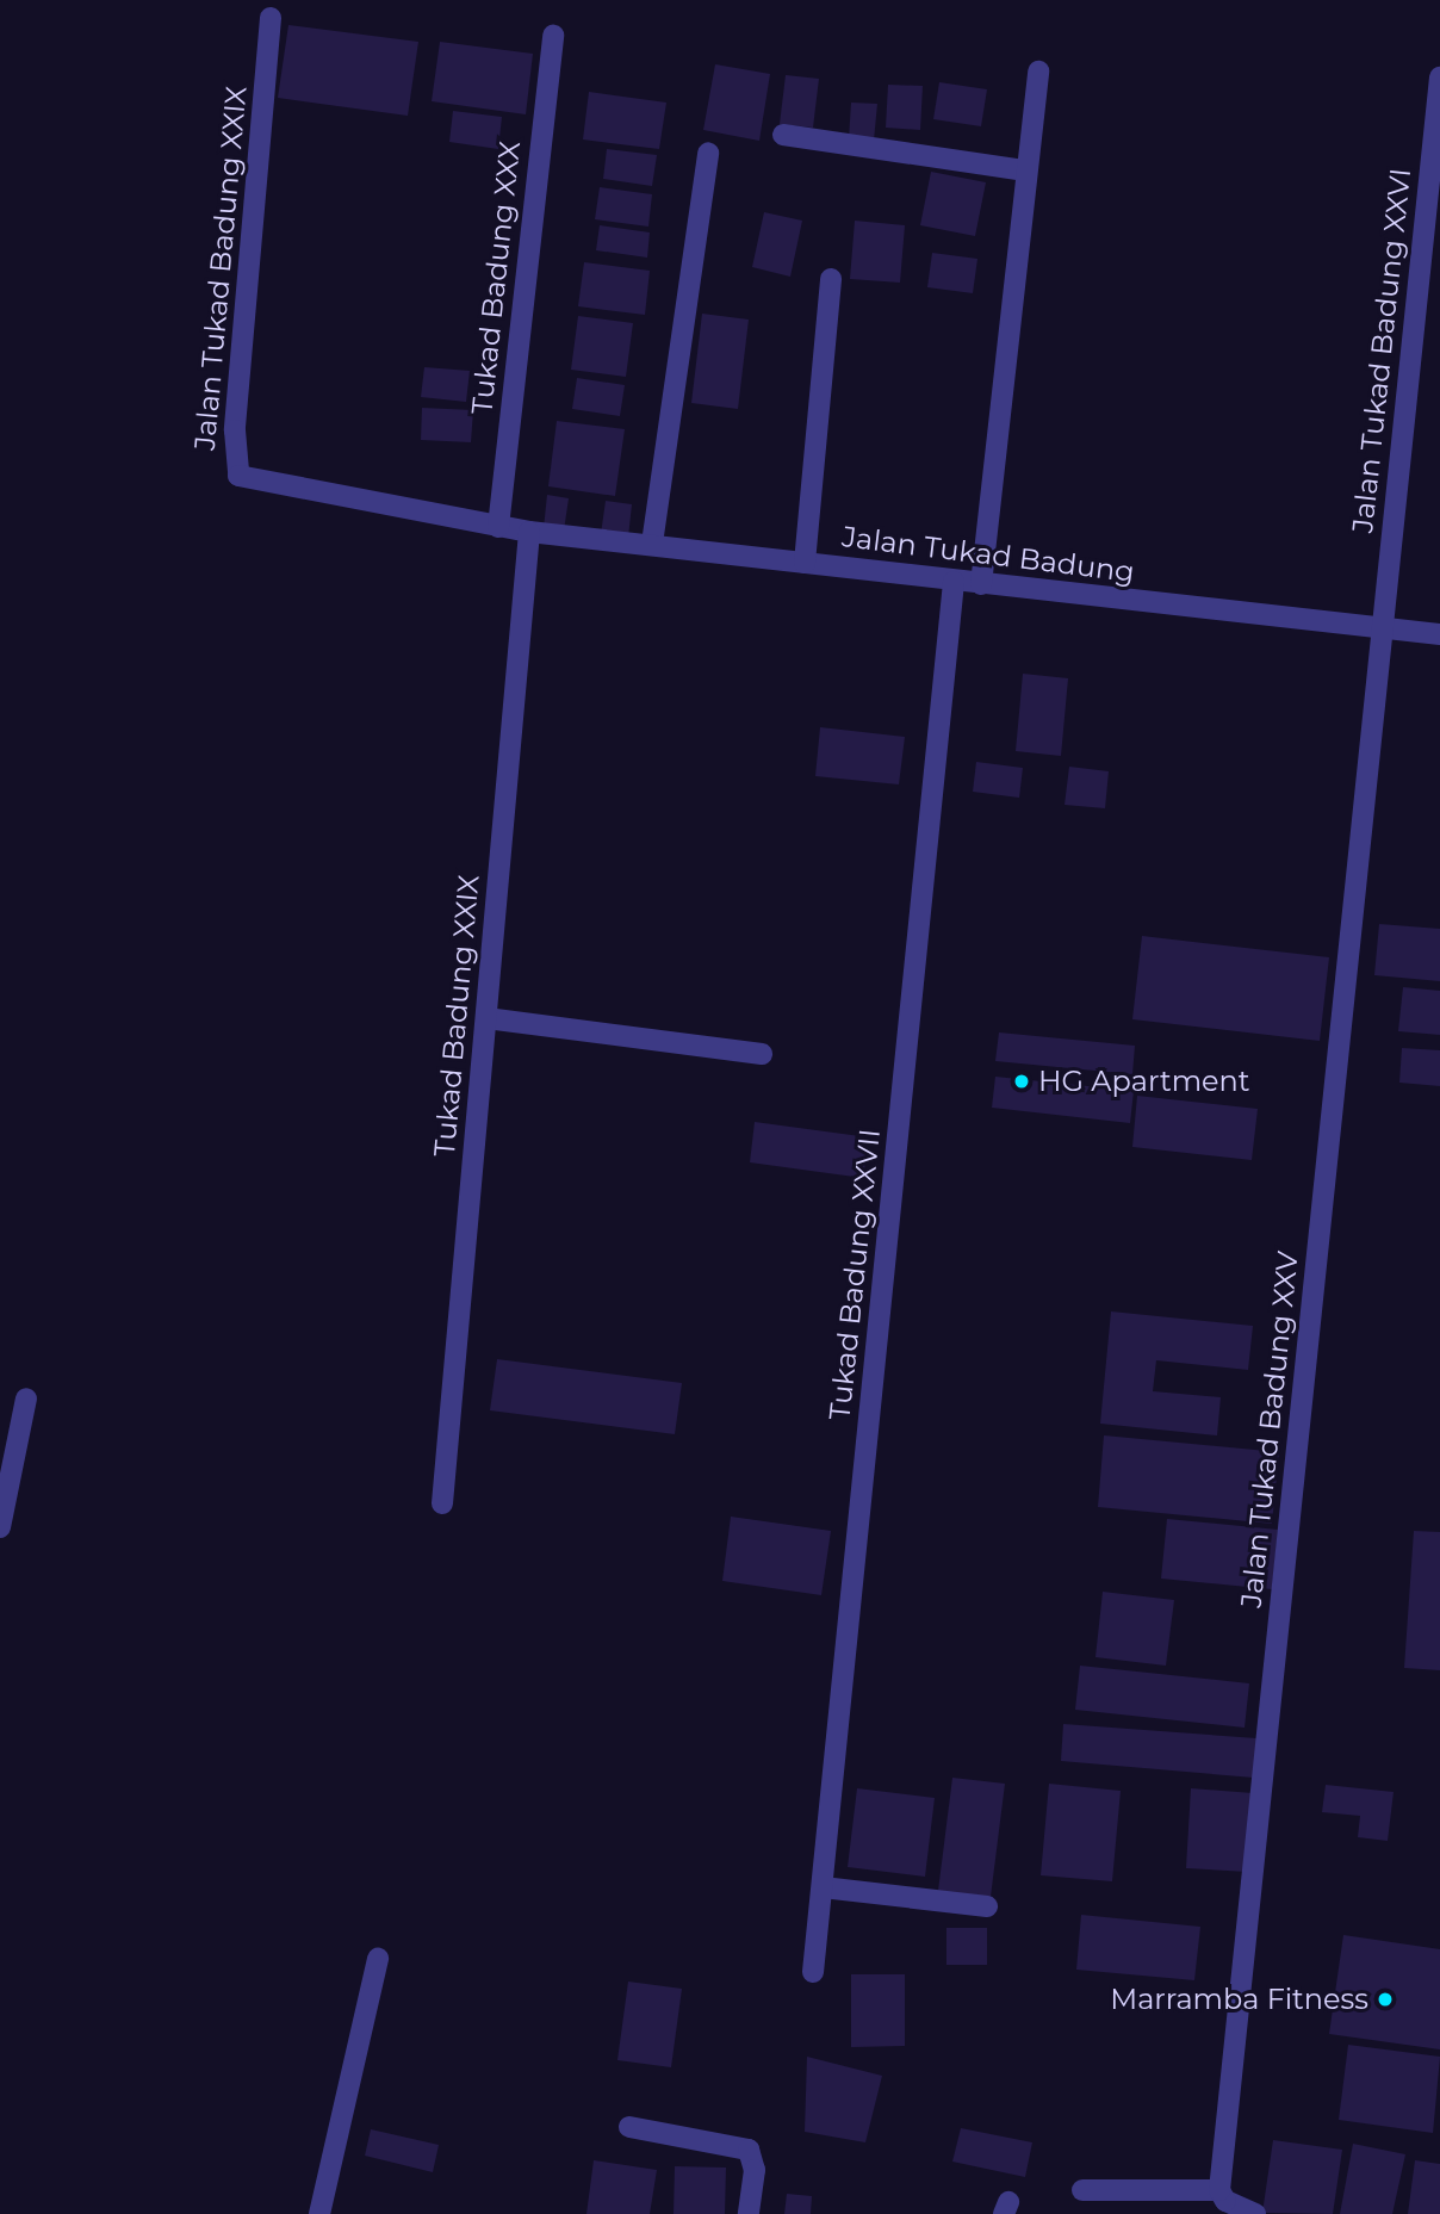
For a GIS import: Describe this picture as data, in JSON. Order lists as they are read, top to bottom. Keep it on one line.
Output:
{"streets":{"street":["Jalan Tukad Badung XXIX","Tukad Badung XXX","Jalan Tukad Badung XXVI","Jalan Tukad Badung","Tukad Badung XXIX","Tukad Badung XXVII","Jalan Tukad Badung XXV"]},"crossings":[["Jalan Tukad Badung XXIX","Tukad Badung XXX"],["Jalan Tukad Badung XXIX","Jalan Tukad Badung"],["Jalan Tukad Badung XXIX","Tukad Badung XXIX"],["Jalan Tukad Badung XXVI","Jalan Tukad Badung"],["Jalan Tukad Badung XXVI","Jalan Tukad Badung XXV"],["Jalan Tukad Badung","Tukad Badung XXIX"],["Jalan Tukad Badung","Tukad Badung XXVII"],["Jalan Tukad Badung","Jalan Tukad Badung XXV"]],"places":["HG Apartment","Marramba Fitness"]}
